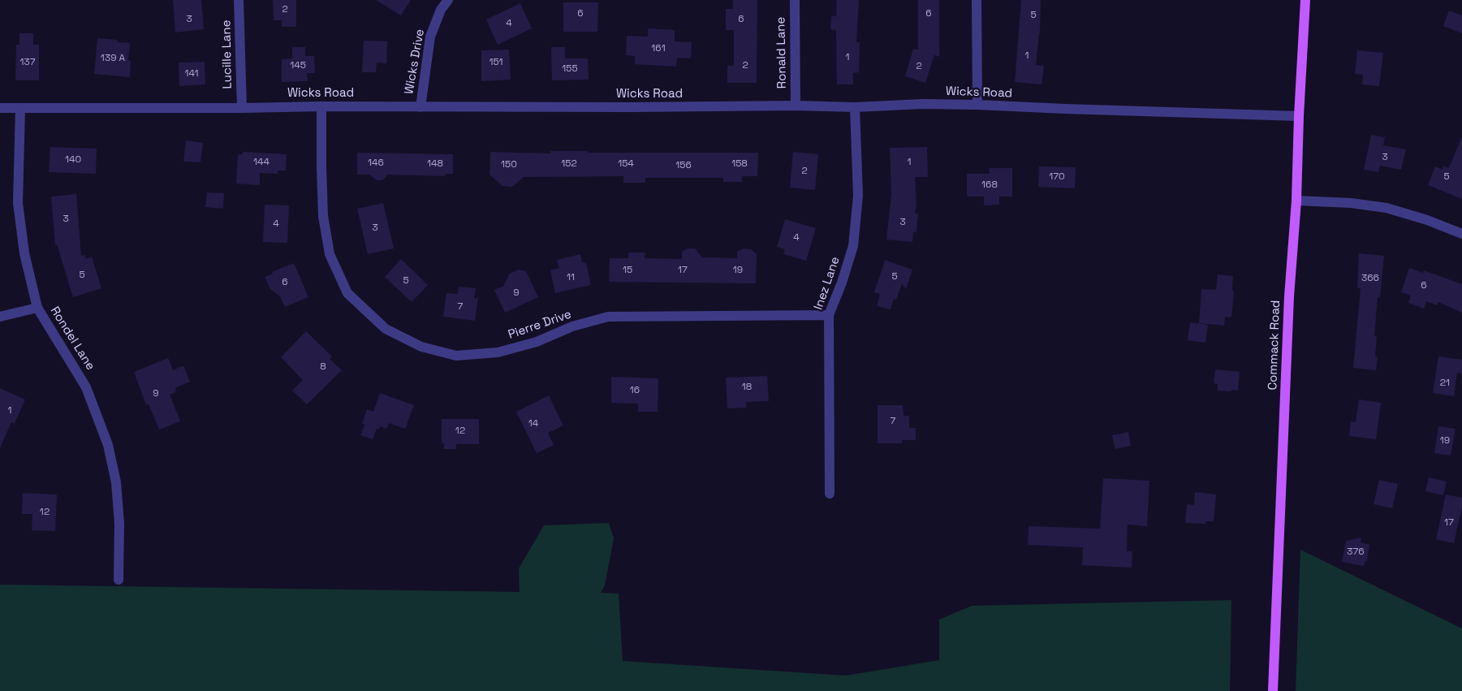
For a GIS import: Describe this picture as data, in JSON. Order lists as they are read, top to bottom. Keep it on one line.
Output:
{"streets":{"main road":["Commack Road"],"street":["Ronald Lane","Lucille Lane","Wicks Drive","Wicks Road","Inez Lane","Pierre Drive","Rondel Lane"]},"crossings":[["Ronald Lane","Wicks Road"],["Lucille Lane","Wicks Road"],["Wicks Drive","Wicks Road"],["Wicks Road","Inez Lane"],["Wicks Road","Pierre Drive"],["Wicks Road","Rondel Lane"],["Wicks Road","Commack Road"],["Inez Lane","Pierre Drive"]],"house_numbers":["2","6","6","5","3","6","4","161","1","1","139 A","137","151","145","2","2","155","141","3","140","144","1","146","148","152","154","158","150","156","2","170","5","168","3","3","4","3","4","15","17","19","5","5","11","366","5","6","6","9","7","8","21","18","16","9","1","7","14","12","19","12","17","376"]}
